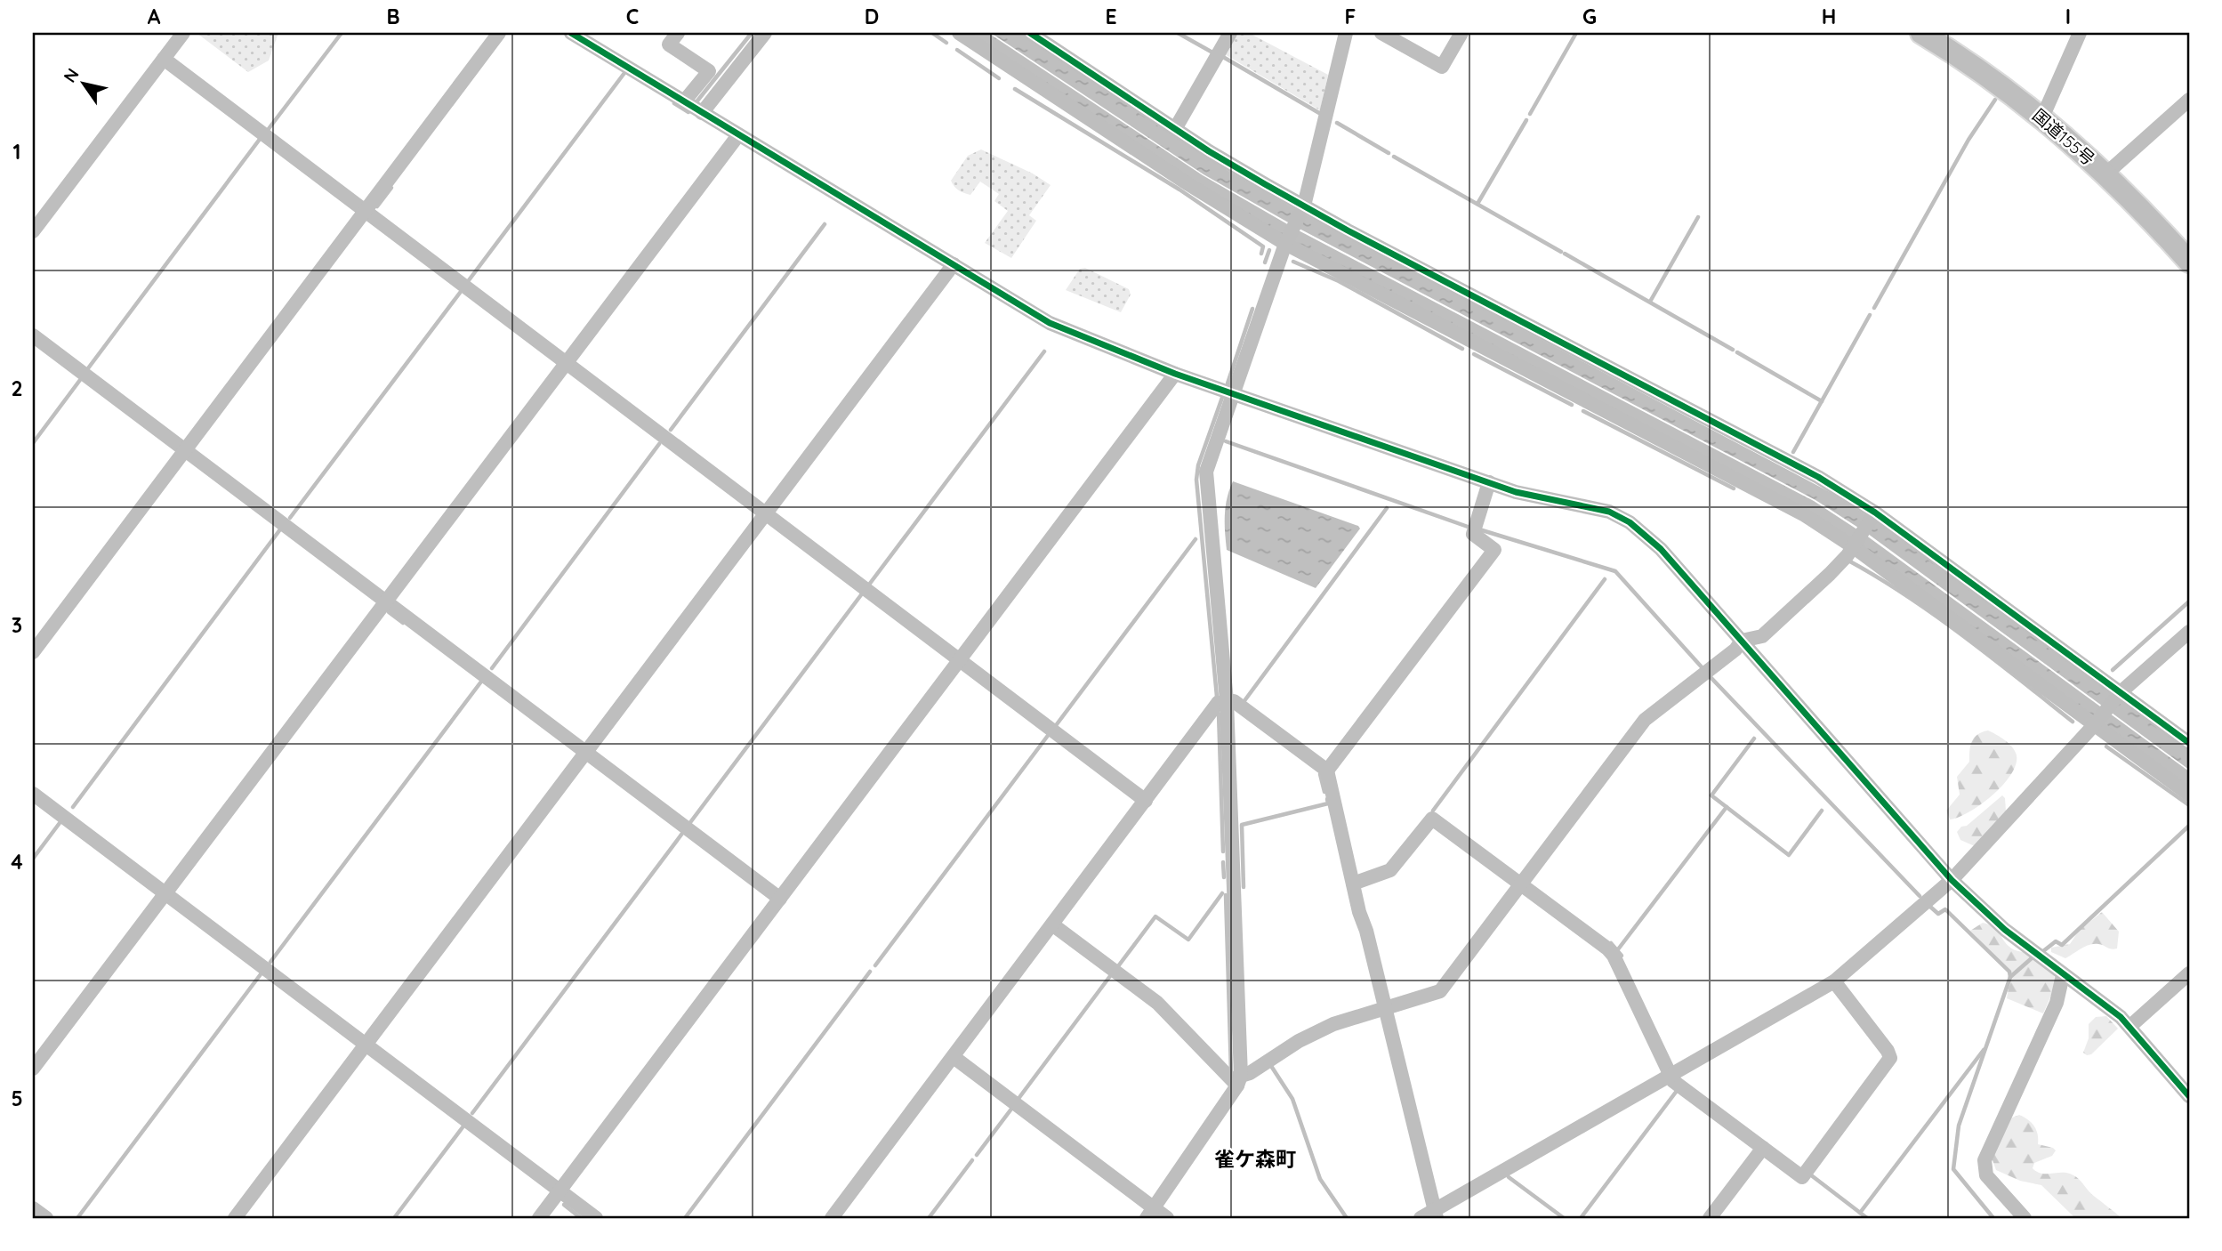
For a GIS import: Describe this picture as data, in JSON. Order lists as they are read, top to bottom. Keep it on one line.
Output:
{"streets":{"highway":["国道155号"]},"districts":["雀ケ森町"],"north":"top left","grid":{"columns":["A","B","C","D","E","F","G","H","I"],"rows":["1","2","3","4","5"]}}
